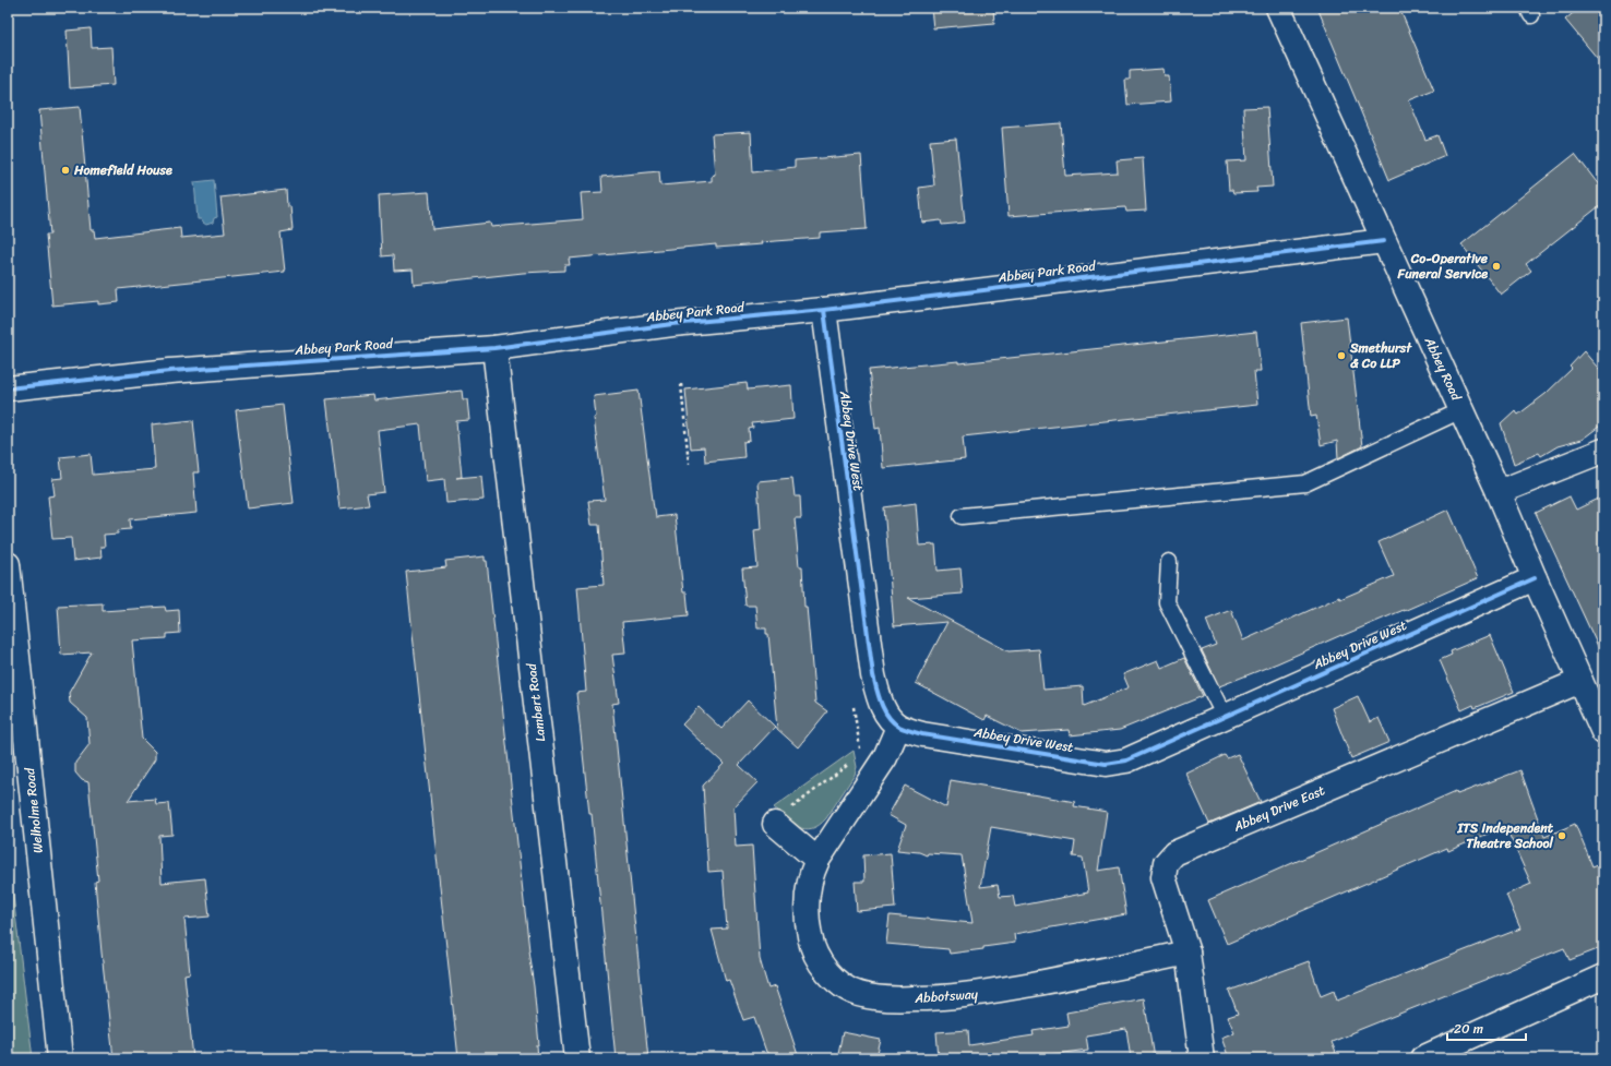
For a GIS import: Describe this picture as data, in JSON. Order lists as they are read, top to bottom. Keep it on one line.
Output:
{"streets":{"street":["Abbey Park Road","Abbey Road","Abbey Drive West","Lambert Road","Abbey Drive East","Welholme Road","Abbotsway"]},"crossings":[["Abbey Park Road","Abbey Road"],["Abbey Park Road","Abbey Drive West"],["Abbey Park Road","Lambert Road"],["Abbey Road","Abbey Drive West"],["Abbey Road","Abbey Drive East"],["Abbey Drive West","Abbotsway"],["Abbey Drive East","Abbotsway"]],"places":["Homefield House","Co-Operative Funeral Service","Smethurst & Co LLP","ITS Independent Theatre School"],"scale_bar":"20 m"}
